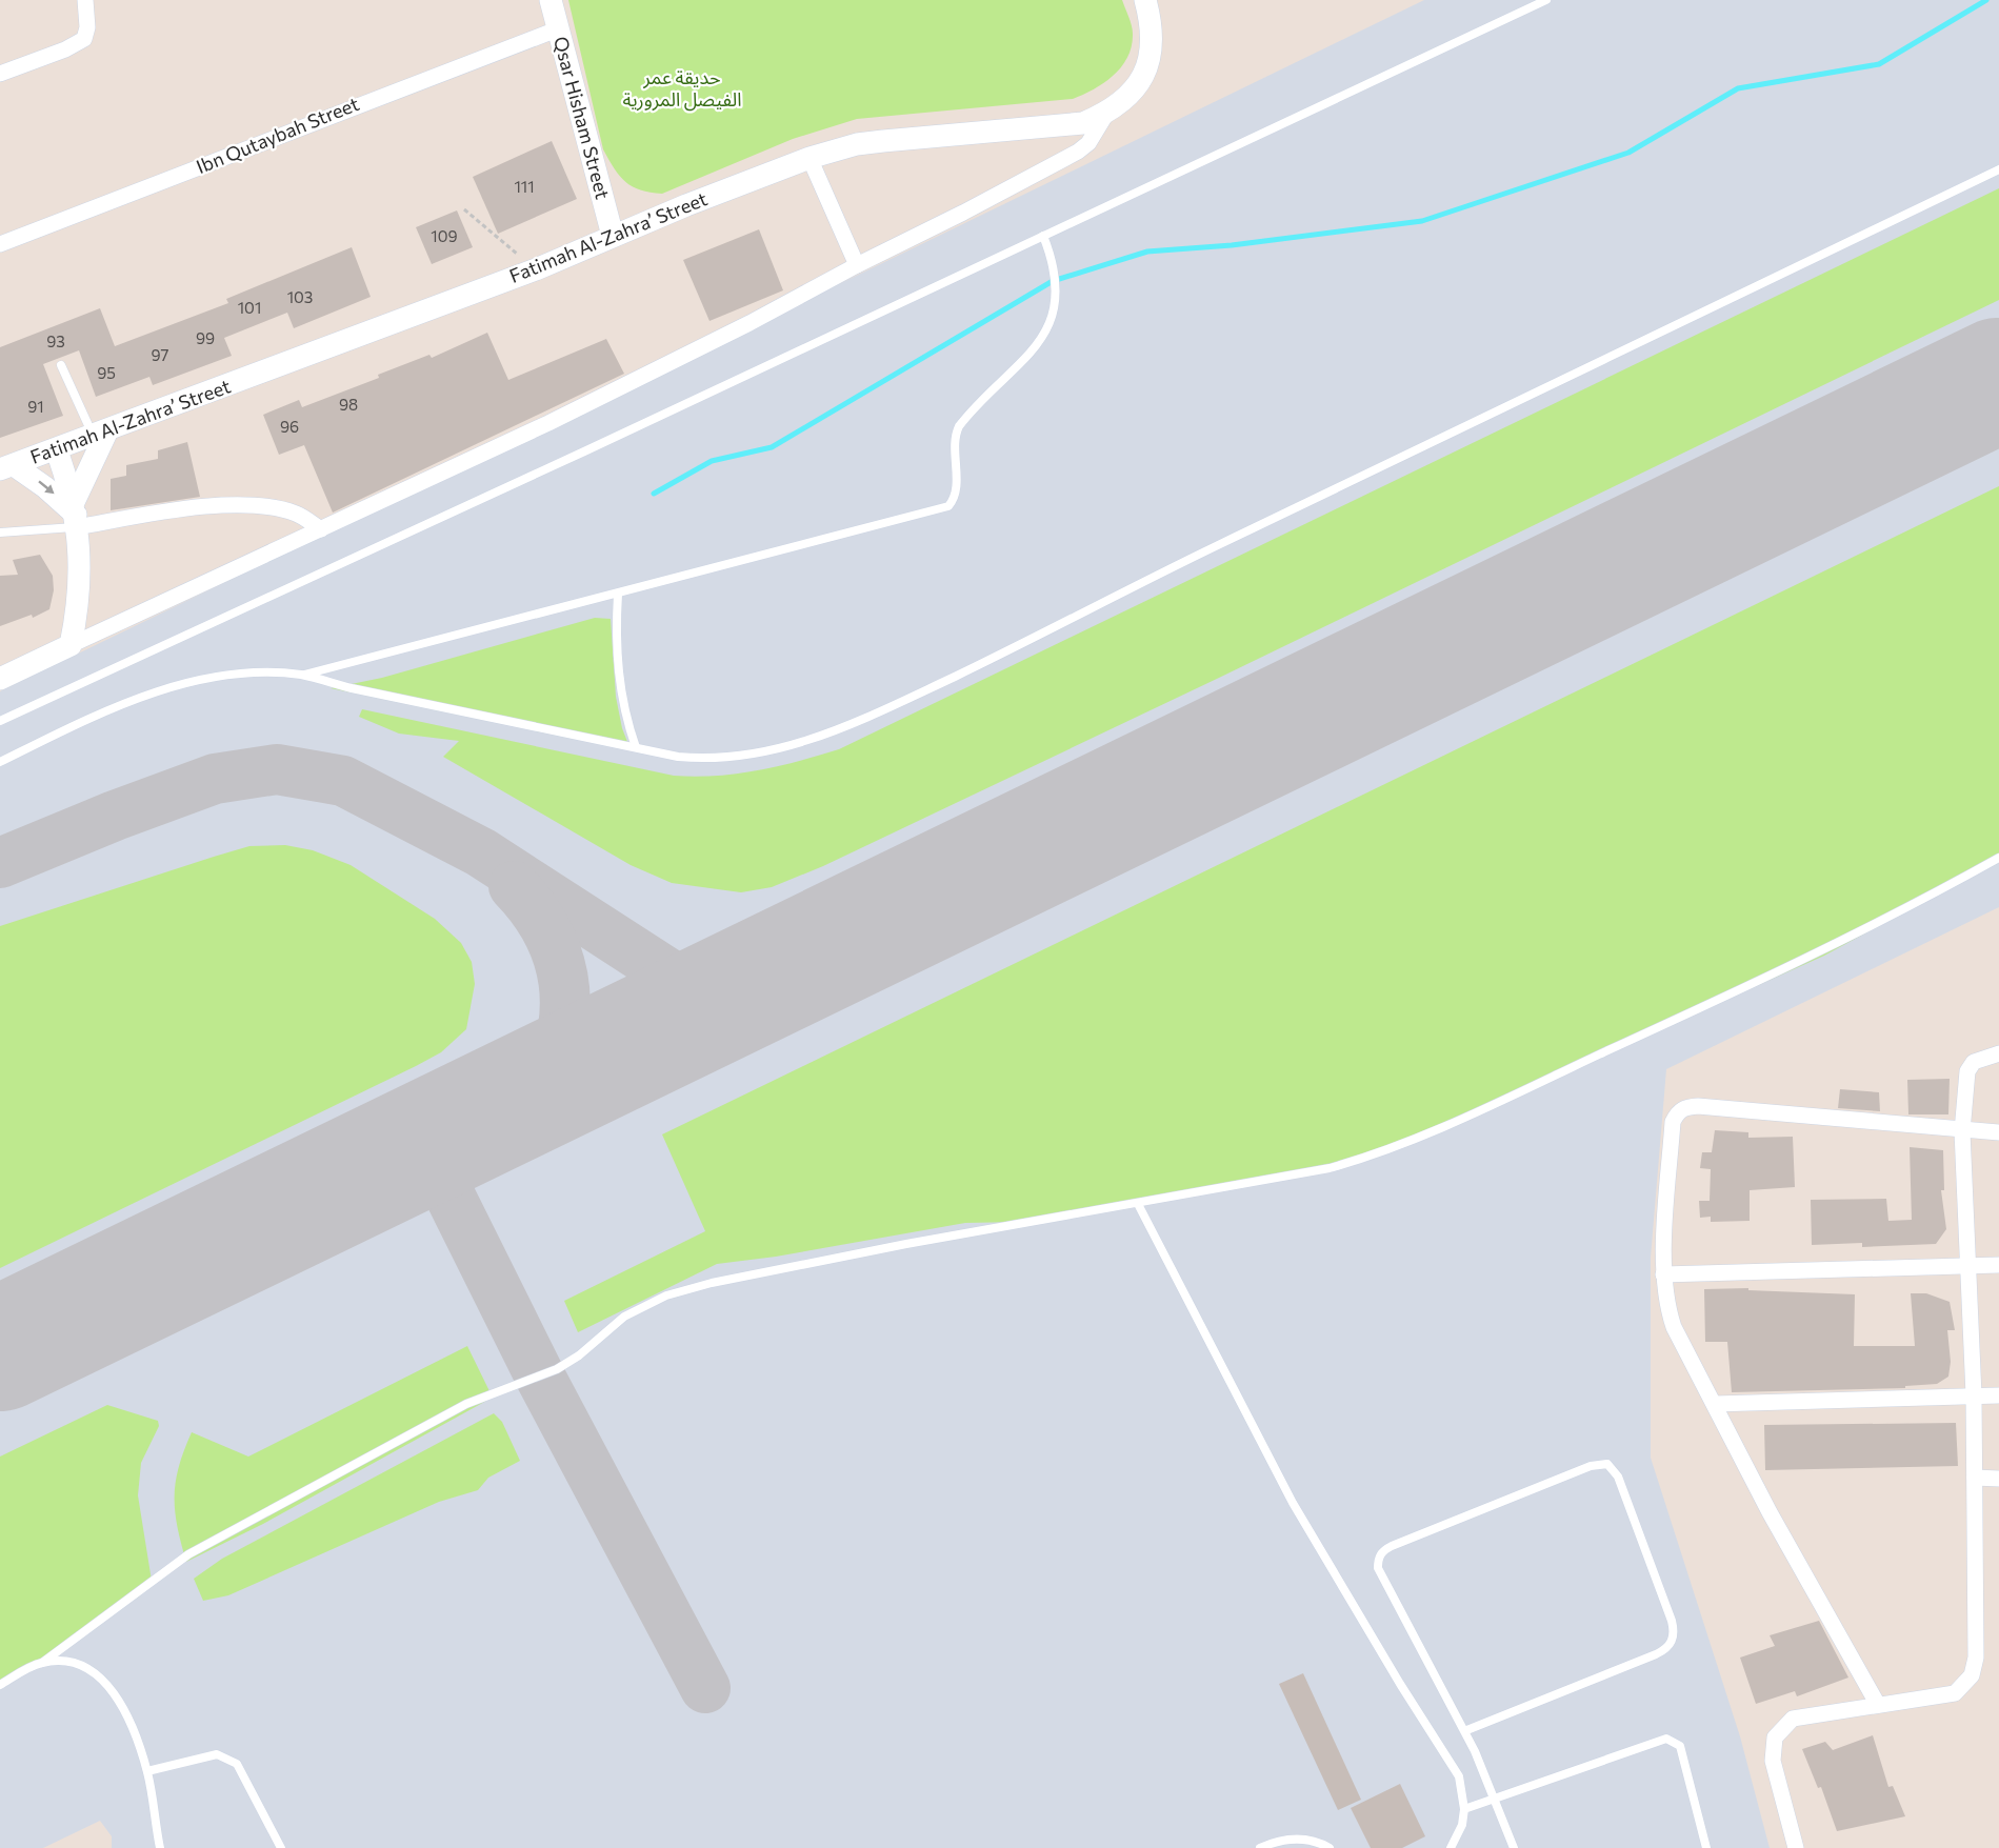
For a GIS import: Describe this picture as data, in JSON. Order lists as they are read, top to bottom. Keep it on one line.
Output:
{"streets":{"street":["Qsar Hisham Street","Ibn Qutaybah Street","Fatimah Al-Zahra’ Street"]},"crossings":[["Qsar Hisham Street","Ibn Qutaybah Street"],["Qsar Hisham Street","Fatimah Al-Zahra’ Street"]],"parks":["حديقة عمر الفيصل المرورية"],"house_numbers":["111","109","103","101","99","93","97","95","98","91","96"]}
